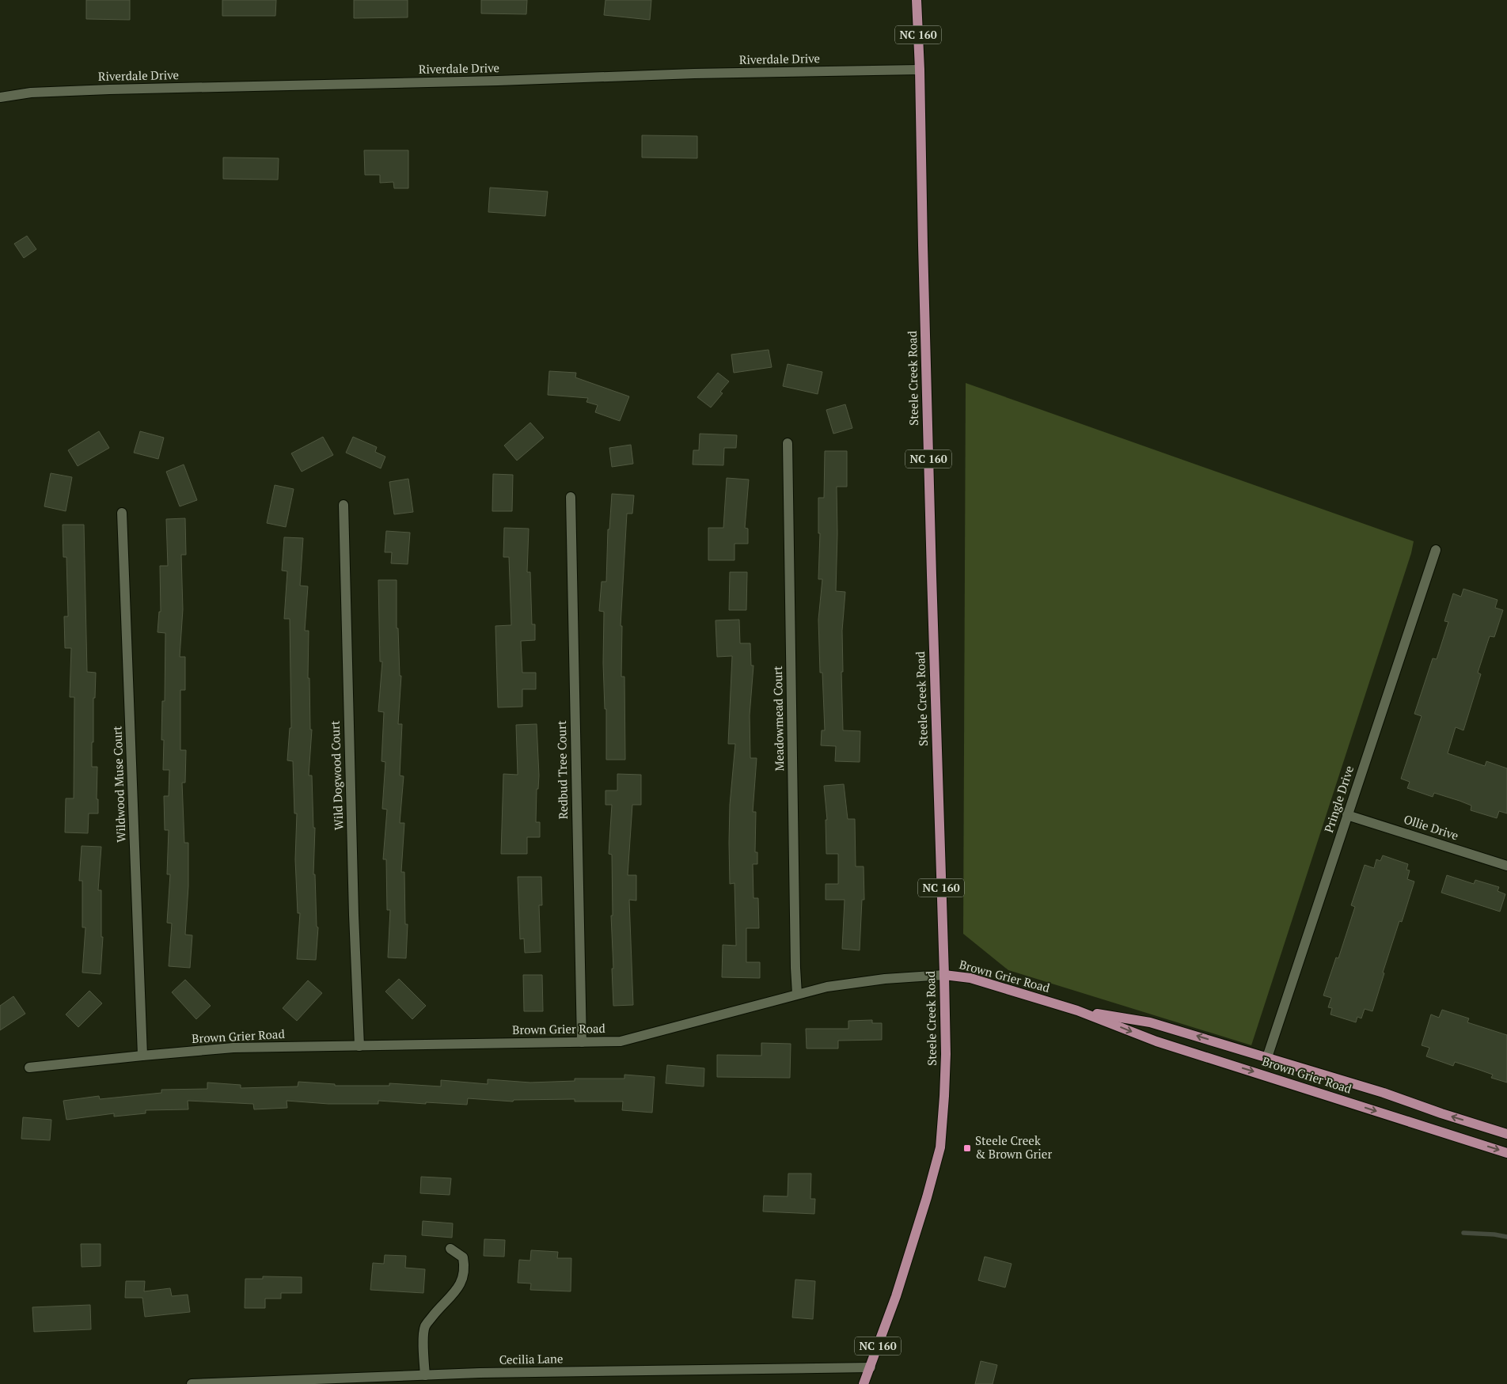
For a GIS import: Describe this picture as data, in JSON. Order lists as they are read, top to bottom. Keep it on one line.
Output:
{"streets":{"main road":["NC 160","Steele Creek Road","Brown Grier Road"],"street":["Riverdale Drive","Meadowmead Court","Redbud Tree Court","Wild Dogwood Court","Wildwood Muse Court","Pringle Drive","Ollie Drive","Cecilia Lane"]},"crossings":[["Riverdale Drive","Steele Creek Road"],["Steele Creek Road","Brown Grier Road"],["Steele Creek Road","Cecilia Lane"],["Meadowmead Court","Brown Grier Road"],["Redbud Tree Court","Brown Grier Road"],["Wild Dogwood Court","Brown Grier Road"],["Wildwood Muse Court","Brown Grier Road"],["Pringle Drive","Ollie Drive"],["Pringle Drive","Brown Grier Road"]],"places":{"transit":["Steele Creek & Brown Grier"]}}
